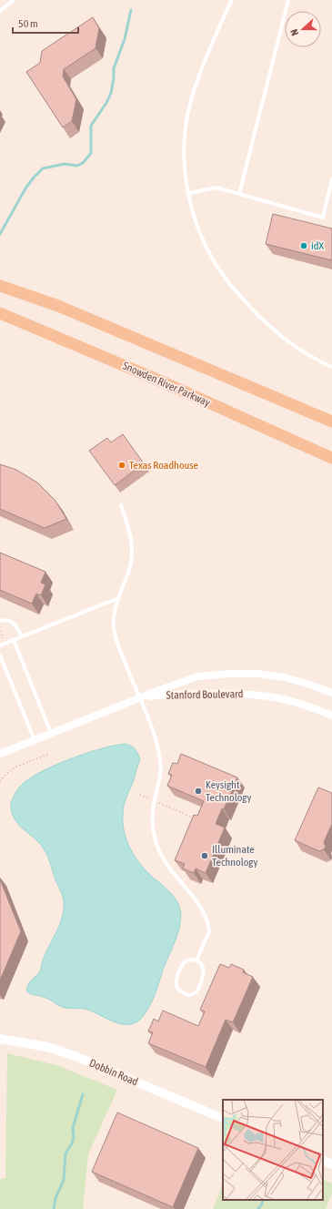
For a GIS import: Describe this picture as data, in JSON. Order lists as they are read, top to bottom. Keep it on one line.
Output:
{"streets":{"main road":["Snowden River Parkway"],"street":["Stanford Boulevard","Dobbin Road"]},"places":["idX","Texas Roadhouse","Keysight Technology","Illuminate Technology"],"scale_bar":"50 m","north":"left"}
